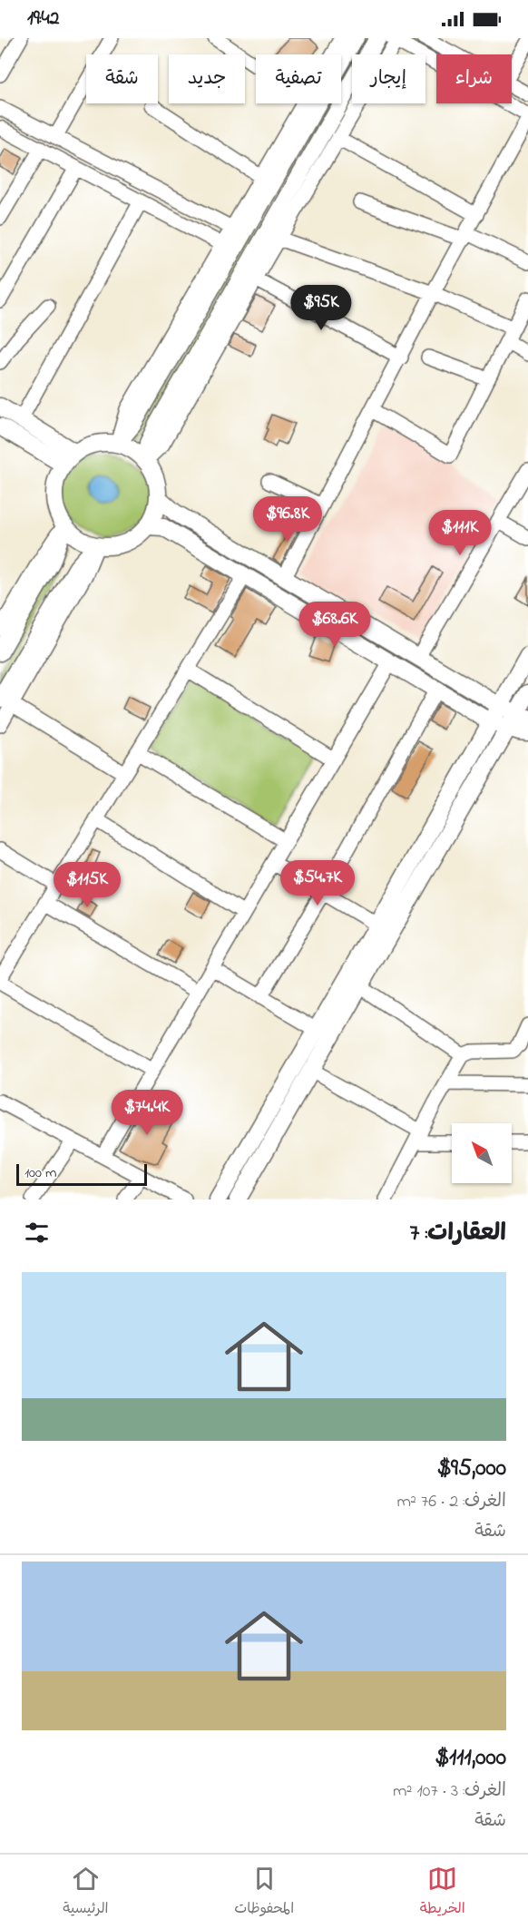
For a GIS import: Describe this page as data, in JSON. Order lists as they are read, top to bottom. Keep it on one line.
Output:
{"scale_bar":"100 m","north":"top left","page":{"status":"19:42","chip":["شراء","إيجار","تصفية","جديد","شقة"],"price":["$95K","$96.8K","$111K","$68.6K","$54.7K","$115K","$74.4K"],"scale":"100 m","heading":"العقارات: 7","list":[{"name":"$95,000","note":"الغرف: 2 · 76 m² · شقة"},{"name":"$111,000","note":"الغرف: 3 · 107 m² · شقة"}],"tabs":["الخريطة","المحفوظات","الرئيسية"]}}
